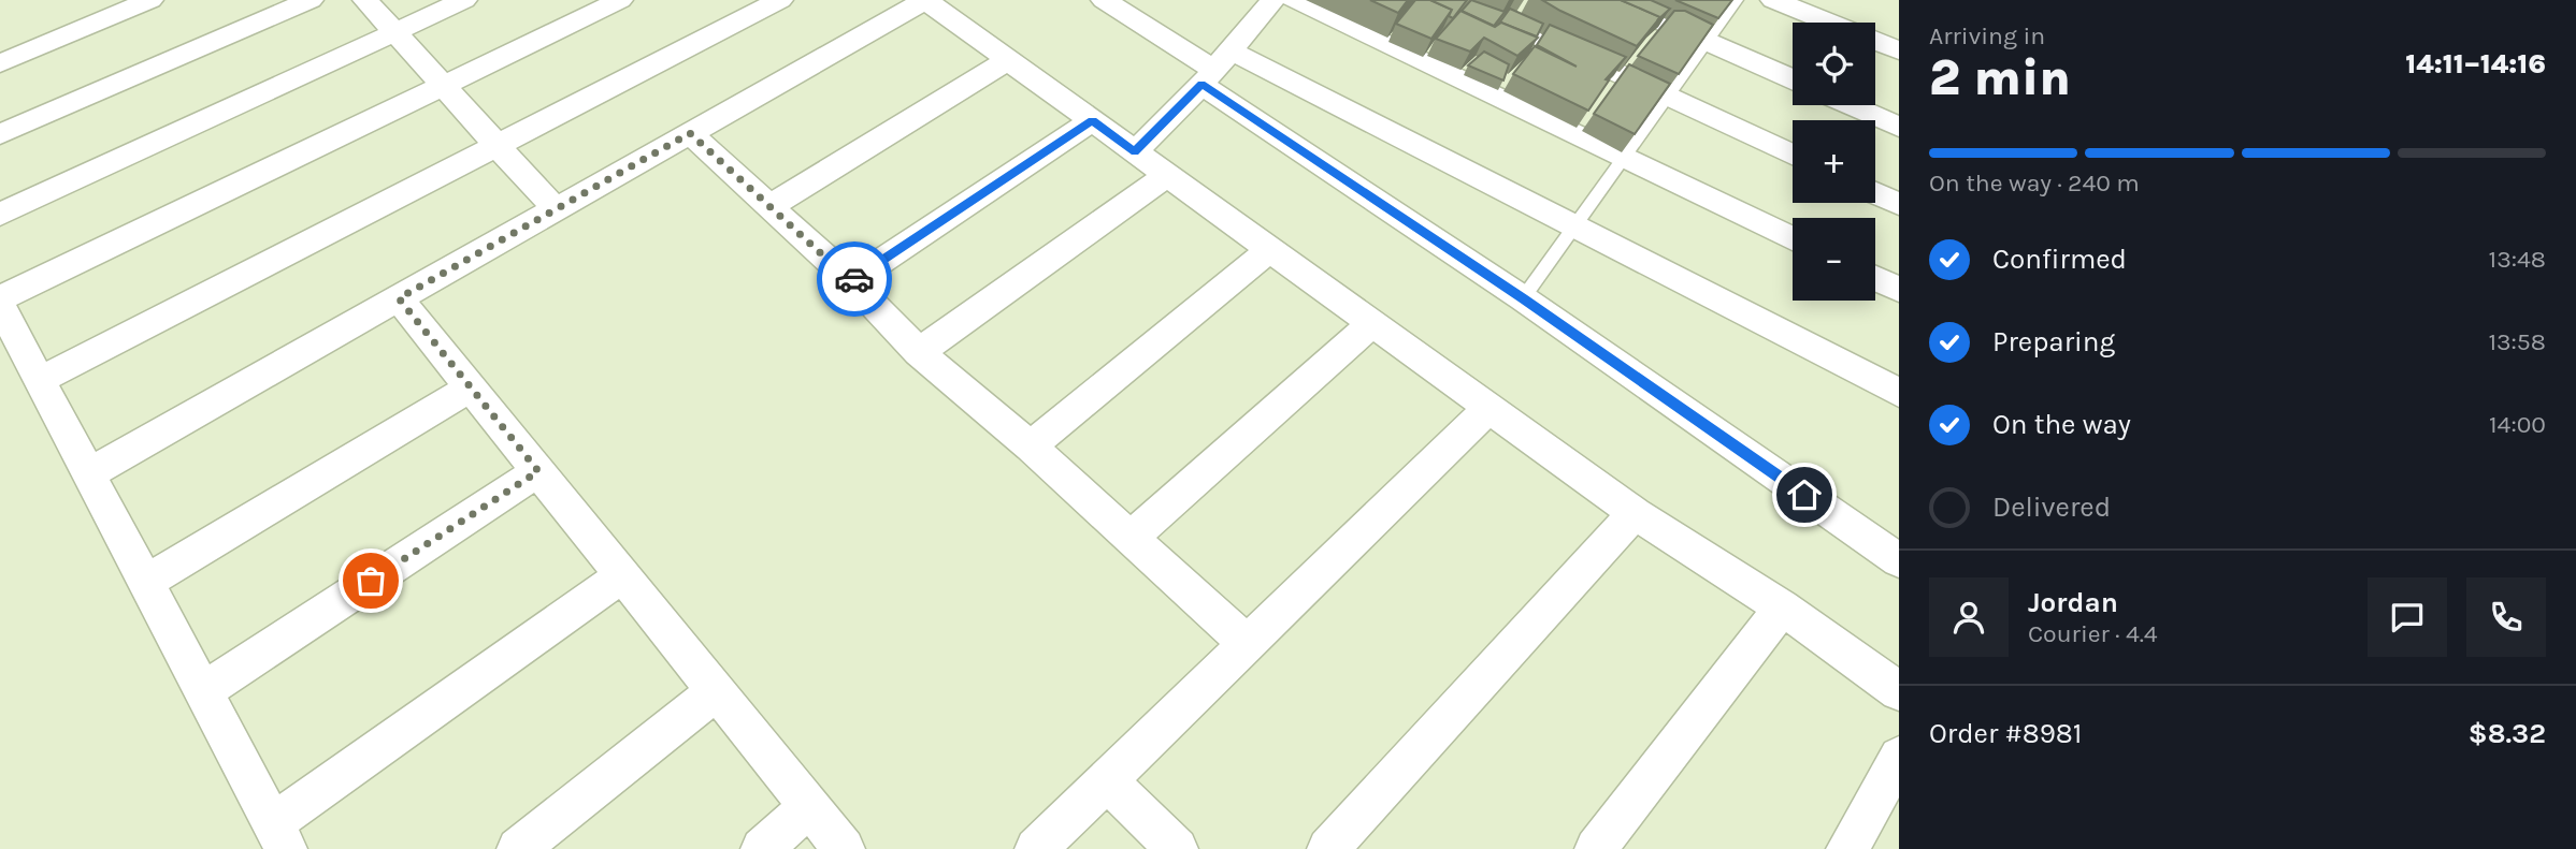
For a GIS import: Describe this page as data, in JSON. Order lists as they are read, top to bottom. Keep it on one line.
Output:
{"page":{"heading":["2 min","Arriving in","14:11–14:16"],"panel":["Jordan","Courier · 4.4","Order #8981","$8.32"],"map_buttons":["+","−"],"bar":"On the way · 240 m","list":[["Confirmed","13:48"],["Preparing","13:58"],["On the way","14:00"],"Delivered"]}}
